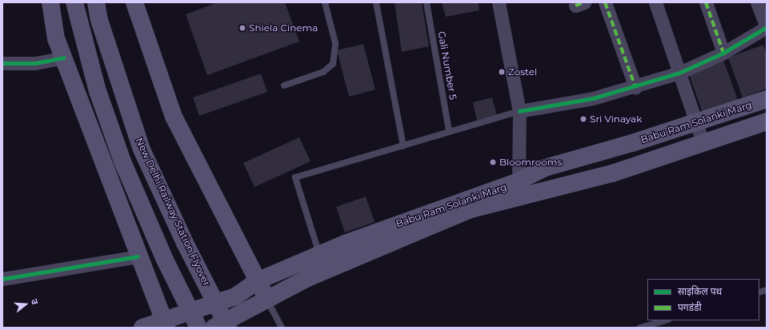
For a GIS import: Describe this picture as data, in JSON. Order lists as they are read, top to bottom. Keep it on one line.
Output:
{"streets":{"main road":["Babu Ram Solanki Marg","New Delhi Railway Station Flyover"],"lane":["Gali Number 5"]},"places":["Shiela Cinema","Zostel","Sri Vinayak","Bloomrooms"],"legend":["साइकिल पथ","पगडंडी"],"north":"right"}
